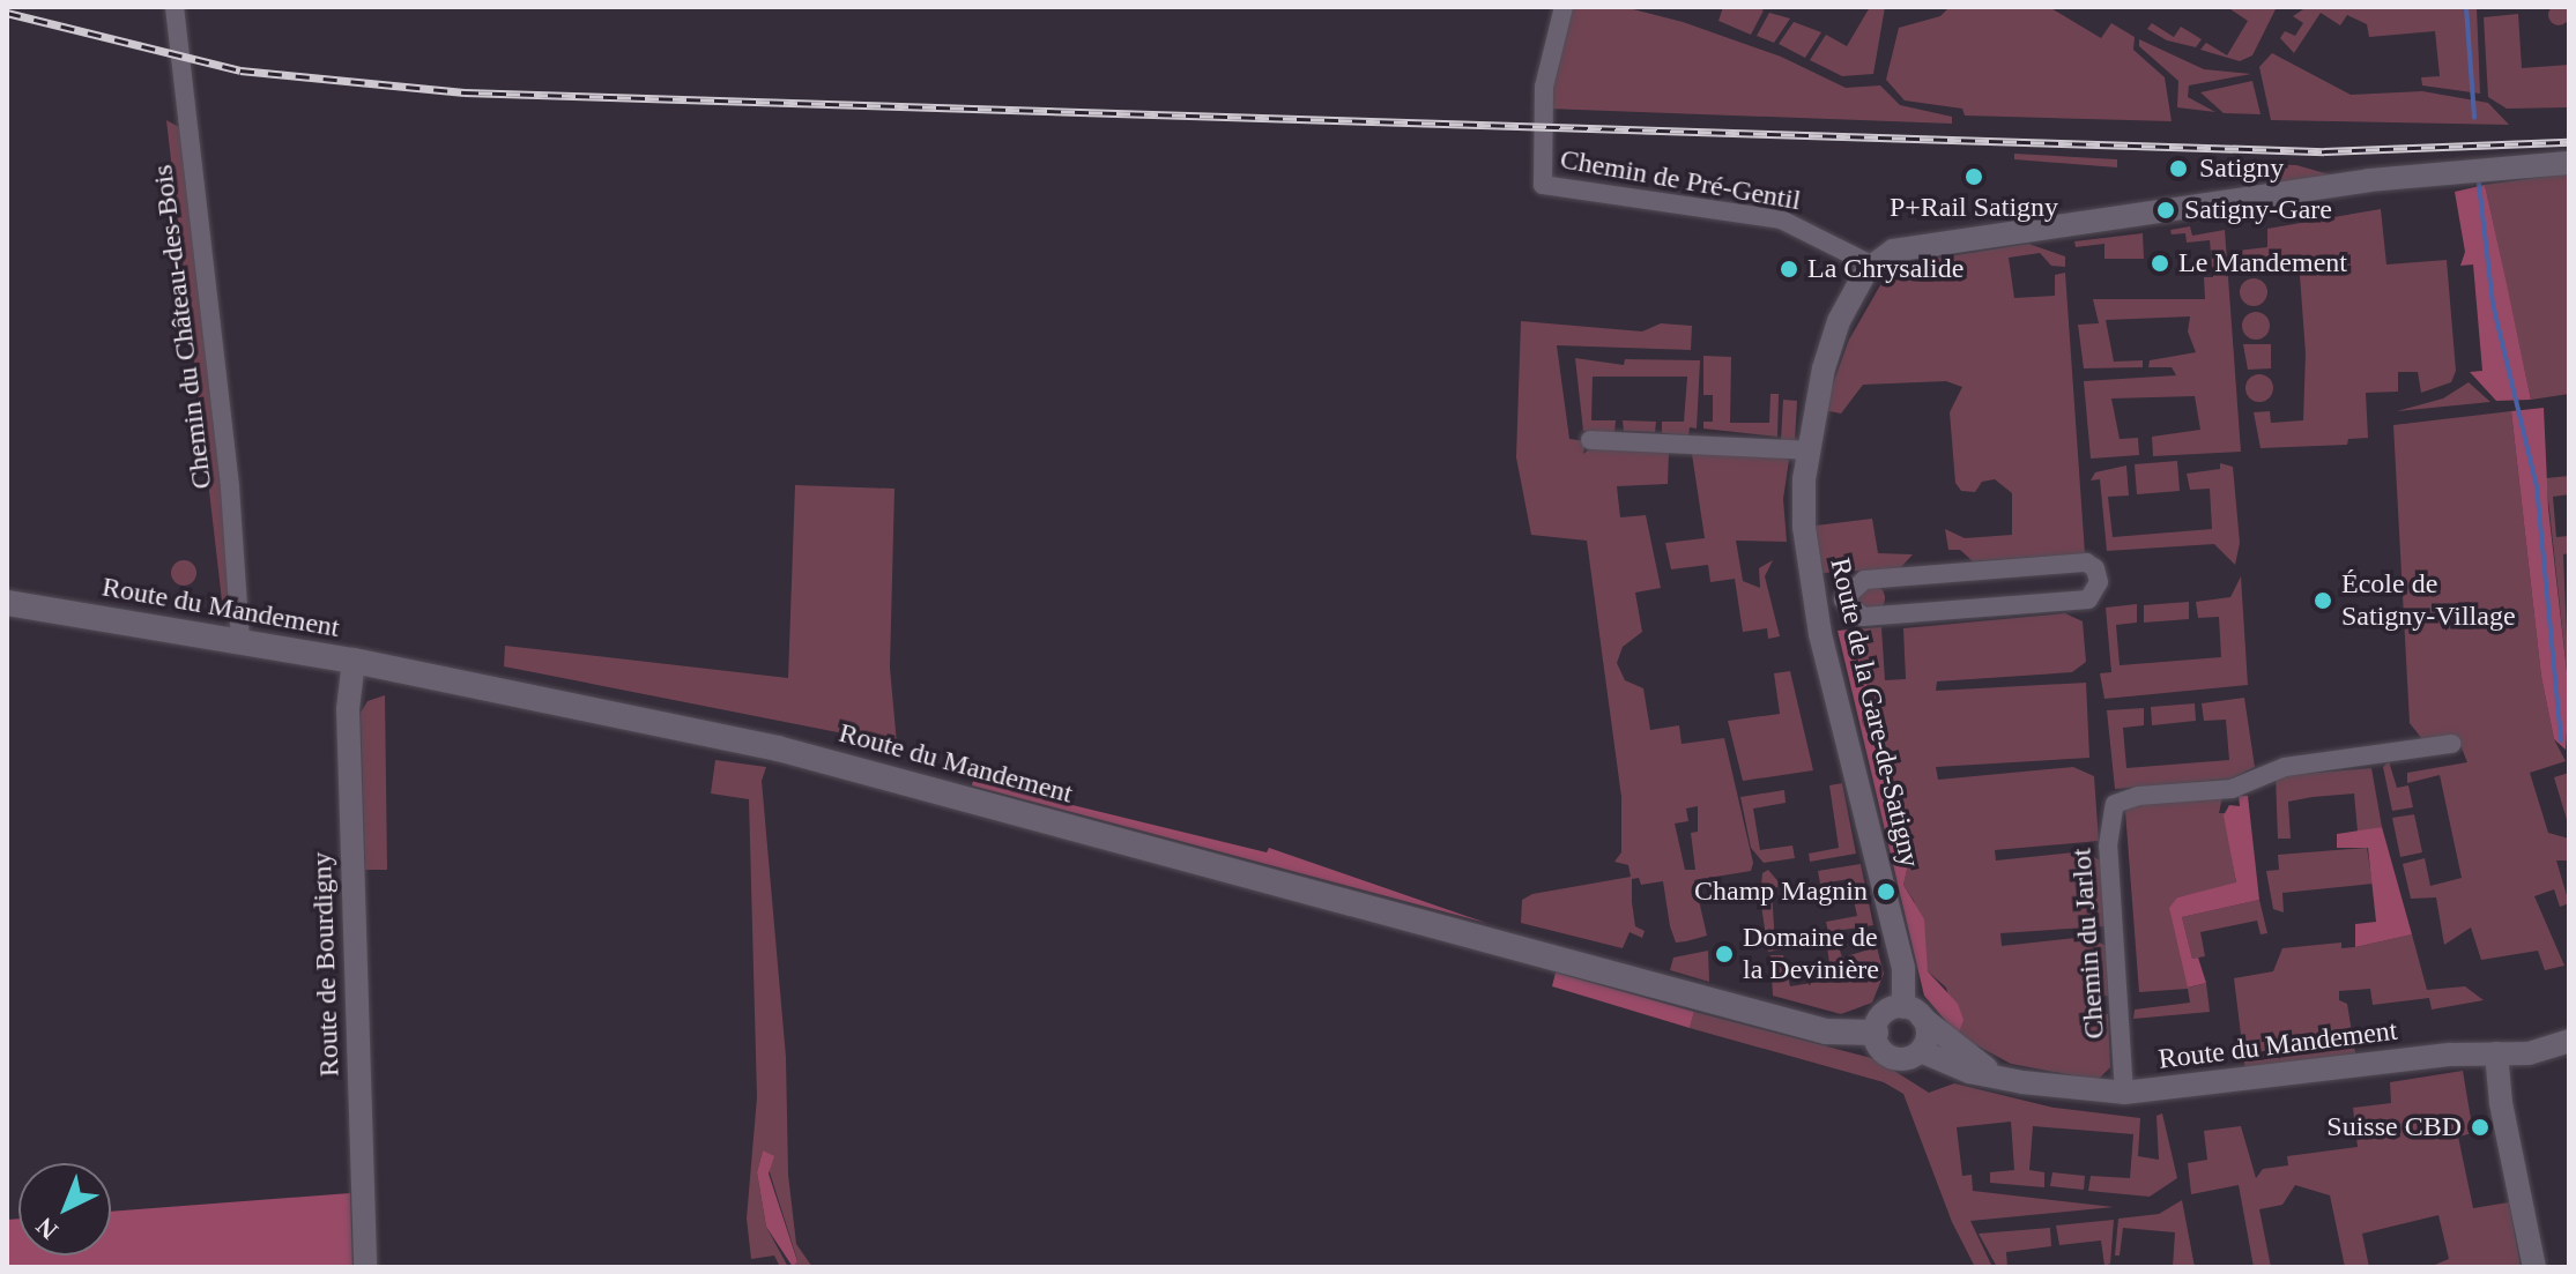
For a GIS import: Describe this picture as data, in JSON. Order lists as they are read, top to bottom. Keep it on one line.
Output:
{"streets":{"main road":["Route du Mandement"],"street":["Chemin de Pré-Gentil","Chemin du Château-des-Bois","Route de la Gare-de-Satigny","Chemin du Jarlot","Route de Bourdigny"]},"crossings":[["Chemin de Pré-Gentil","Route de la Gare-de-Satigny"],["Chemin du Château-des-Bois","Route du Mandement"],["Route du Mandement","Route de la Gare-de-Satigny"],["Route du Mandement","Chemin du Jarlot"],["Route du Mandement","Route de Bourdigny"]],"places":["Satigny","P+Rail Satigny","Satigny-Gare","Le Mandement","La Chrysalide","École de Satigny-Village","Champ Magnin","Domaine de la Devinière","Suisse CBD"],"north":"bottom left"}
